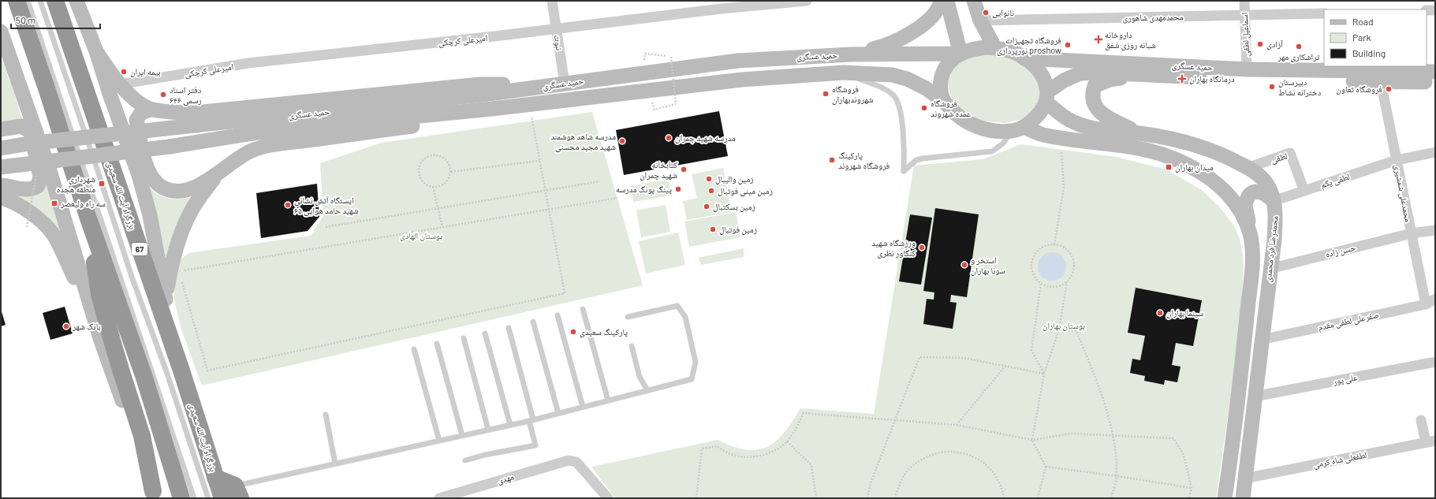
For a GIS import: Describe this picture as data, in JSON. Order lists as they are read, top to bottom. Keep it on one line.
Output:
{"streets":{"highway":["بزرگراه آیت الله سعیدی","67"],"main road":["حمید عسگری","محمدرضا فرد محمدی"],"street":["محمدمهدی شاهوری","اسماعیل لطفی","امیرعلی کرچکی","نبوت","لطفی","لطفی یکم","محمدعلی شمشیری","حسن زاده","صفرعلی لطفی مقدم","علی پور","لطفعلی شاه کرمی","مهدی"]},"crossings":[["محمدمهدی شاهوری","اسماعیل لطفی"],["اسماعیل لطفی","حمید عسگری"],["امیرعلی کرچکی","نبوت"],["نبوت","حمید عسگری"],["حمید عسگری","محمدعلی شمشیری"],["حمید عسگری","محمدرضا فرد محمدی"],["لطفی","لطفی یکم"],["لطفی","محمدرضا فرد محمدی"],["لطفی یکم","محمدعلی شمشیری"],["لطفی یکم","محمدرضا فرد محمدی"],["محمدعلی شمشیری","حسن زاده"],["محمدعلی شمشیری","صفرعلی لطفی مقدم"],["محمدرضا فرد محمدی","حسن زاده"],["محمدرضا فرد محمدی","صفرعلی لطفی مقدم"],["محمدرضا فرد محمدی","علی پور"],["محمدرضا فرد محمدی","لطفعلی شاه کرمی"]],"parks":["بوستان الهادی","بوستان بهاران"],"places":{"other":["نانوایی","آزادی","فروشگاه تجهیزات نورپردازی proshow","تراشکاری مهر","بیمه ایران","دبیرستان دخترانه نشاط","فروشگاه تعاون","فروشگاه شهروندبهاران","دفتر اسناد رسمی ۶۴۶","فروشگاه عمده شهروند","مدرسه شهید چمران","مدرسه شاهد هوشمند شهید مجید محسنی","پارکینگ فروشگاه شهروند","کتابخانه شهید چمران","زمین والیبال","پینگ پونگ مدرسه","زمین مینی فوتبال","ایستگاه آتش نشانی ۶۵ شهید حامد هوایی","زمین بسکتبال","زمین فوتبال","ورزشگاه شهید کنگاور نظری","استخر و سونا بهاران","سینما بهاران","بانک شهر","پارکینگ سعیدی"],"health":["داروخانه شبانه روزی شفق","درمانگاه بهاران"],"transit":["میدان بهاران","شهرداری منطقه هجده","سه راه ولیعصر"]},"legend":["Road","Park","Building"],"scale_bar":"50 m"}
